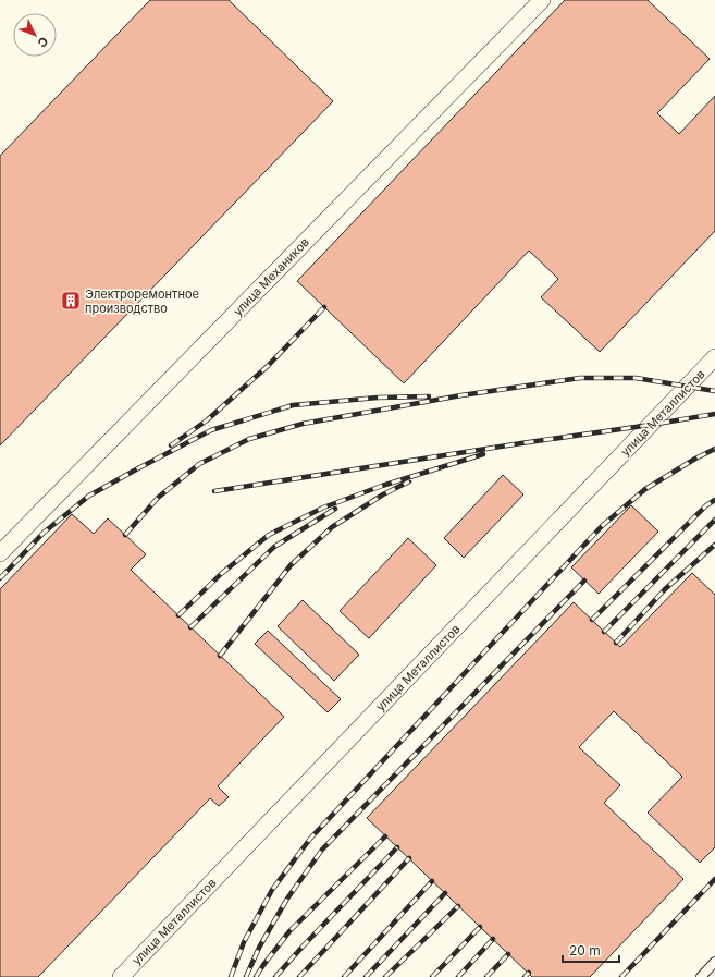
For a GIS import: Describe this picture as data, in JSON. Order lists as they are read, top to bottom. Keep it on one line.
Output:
{"streets":{"street":["улица Механиков","улица Металлистов"]},"places":{"building":["Электроремонтное производство"]},"scale_bar":"20 m","north":"bottom right"}
